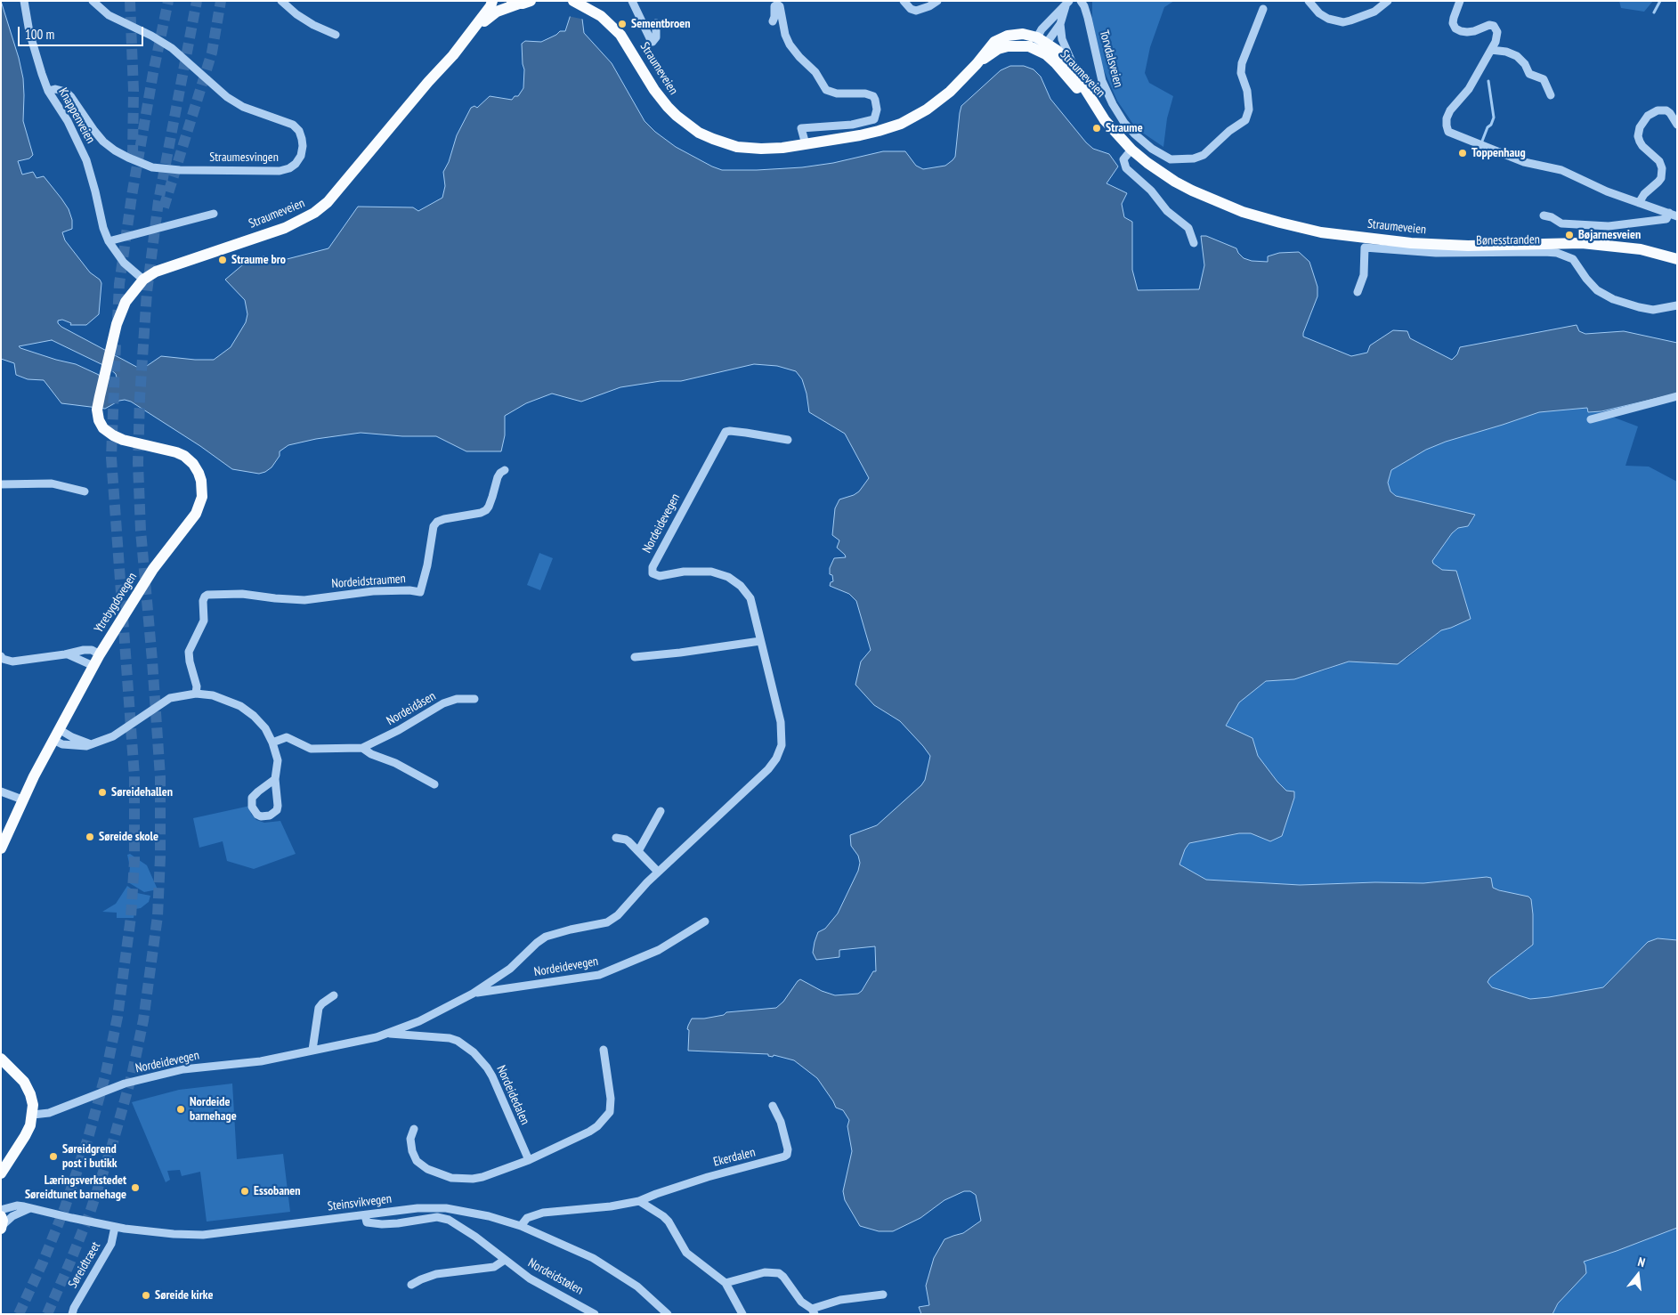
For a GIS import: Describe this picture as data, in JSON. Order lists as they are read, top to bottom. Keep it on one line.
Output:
{"streets":{"main road":["Straumeveien","Ytrebygdsvegen"],"street":["Torvdalsveien","Knappenveien","Straumesvingen","Bønesstranden","Nordeidevegen","Nordeidstraumen","Nordeidåsen","Nordeidedalen","Ekerdalen","Steinsvikvegen","Søreidtræet","Nordeidstølen"]},"crossings":[["Straumeveien","Knappenveien"],["Straumeveien","Ytrebygdsvegen"],["Knappenveien","Straumesvingen"],["Nordeidevegen","Nordeidedalen"],["Ekerdalen","Steinsvikvegen"],["Steinsvikvegen","Søreidtræet"],["Steinsvikvegen","Nordeidstølen"]],"places":["Sementbroen","Straume","Toppenhaug","Bøjarnesveien","Straume bro","Søreidehallen","Søreide skole","Nordeide barnehage","Søreidgrend post i butikk","Læringsverkstedet Søreidtunet barnehage","Essobanen","Søreide kirke"],"scale_bar":"100 m","north":"top"}
